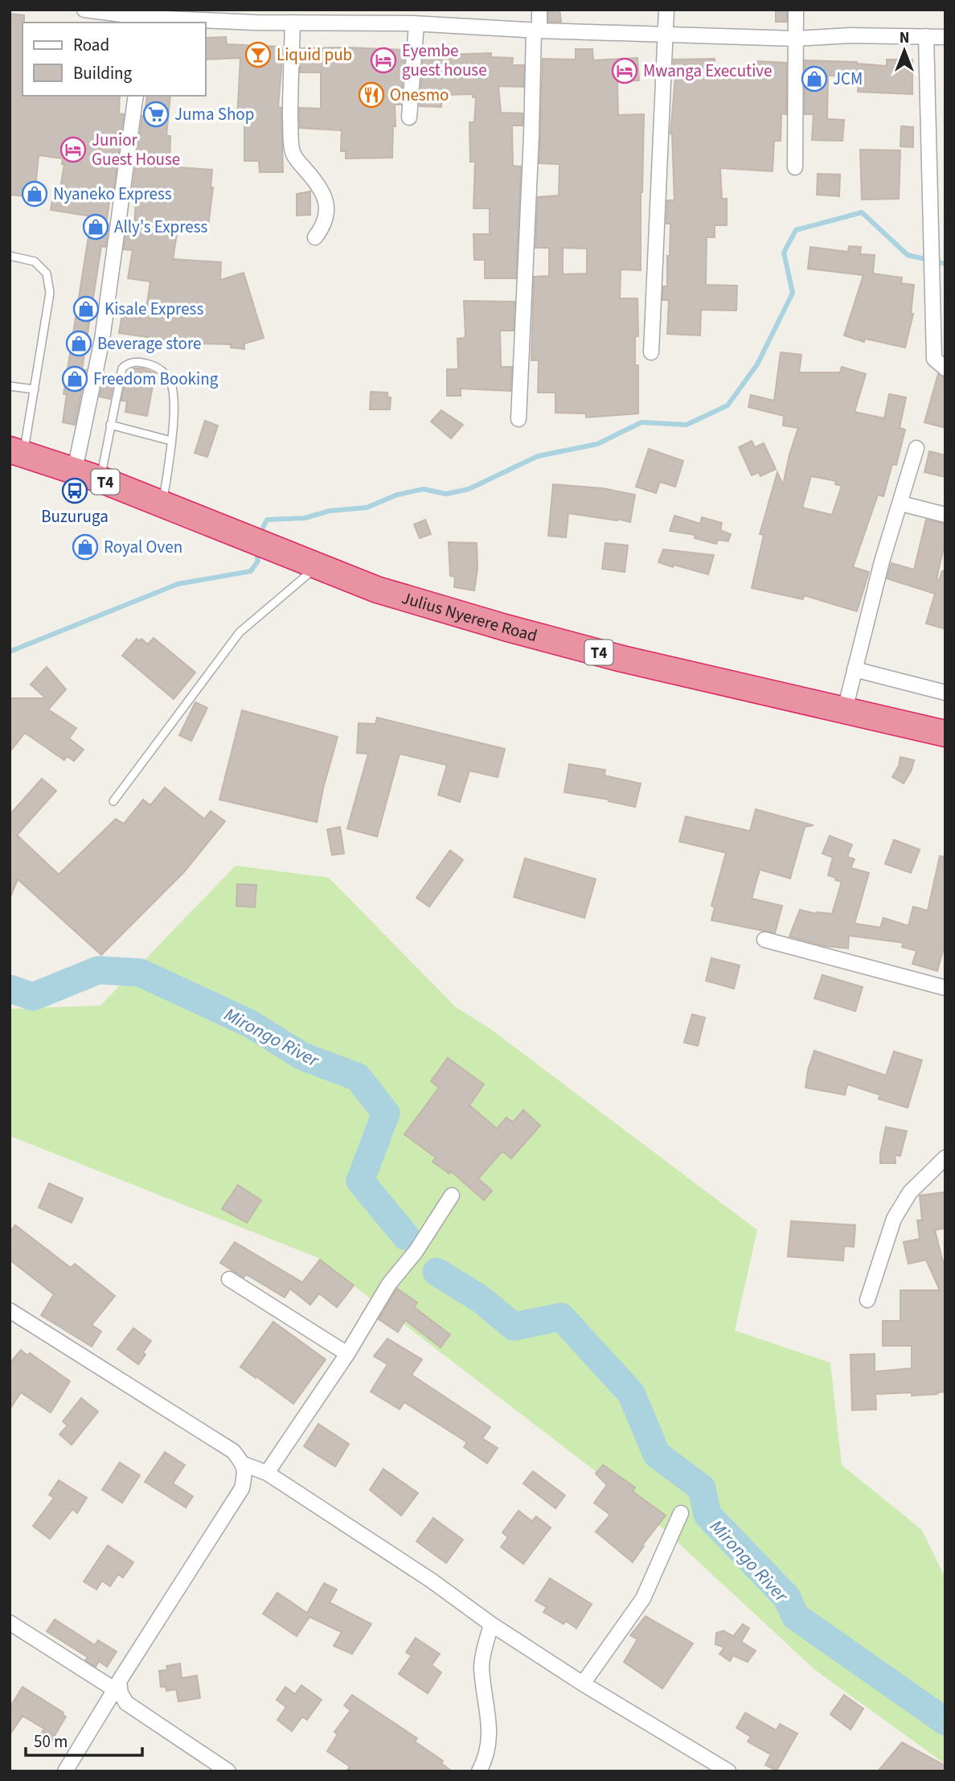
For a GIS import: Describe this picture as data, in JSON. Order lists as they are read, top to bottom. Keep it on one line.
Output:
{"streets":{"highway":["T4","Julius Nyerere Road"]},"water":["Mirongo River"],"places":{"bar":["Liquid pub"],"hotel":["Eyembe guest house","Mwanga Executive","Junior Guest House"],"shop":["JCM","Nyaneko Express","Ally's Express","Kisale Express","Beverage store","Freedom Booking","Royal Oven"],"restaurant":["Onesmo"],"supermarket":["Juma Shop"],"bus stop":["Buzuruga"]},"legend":["Road","Building"],"scale_bar":"50 m","north":"top"}
